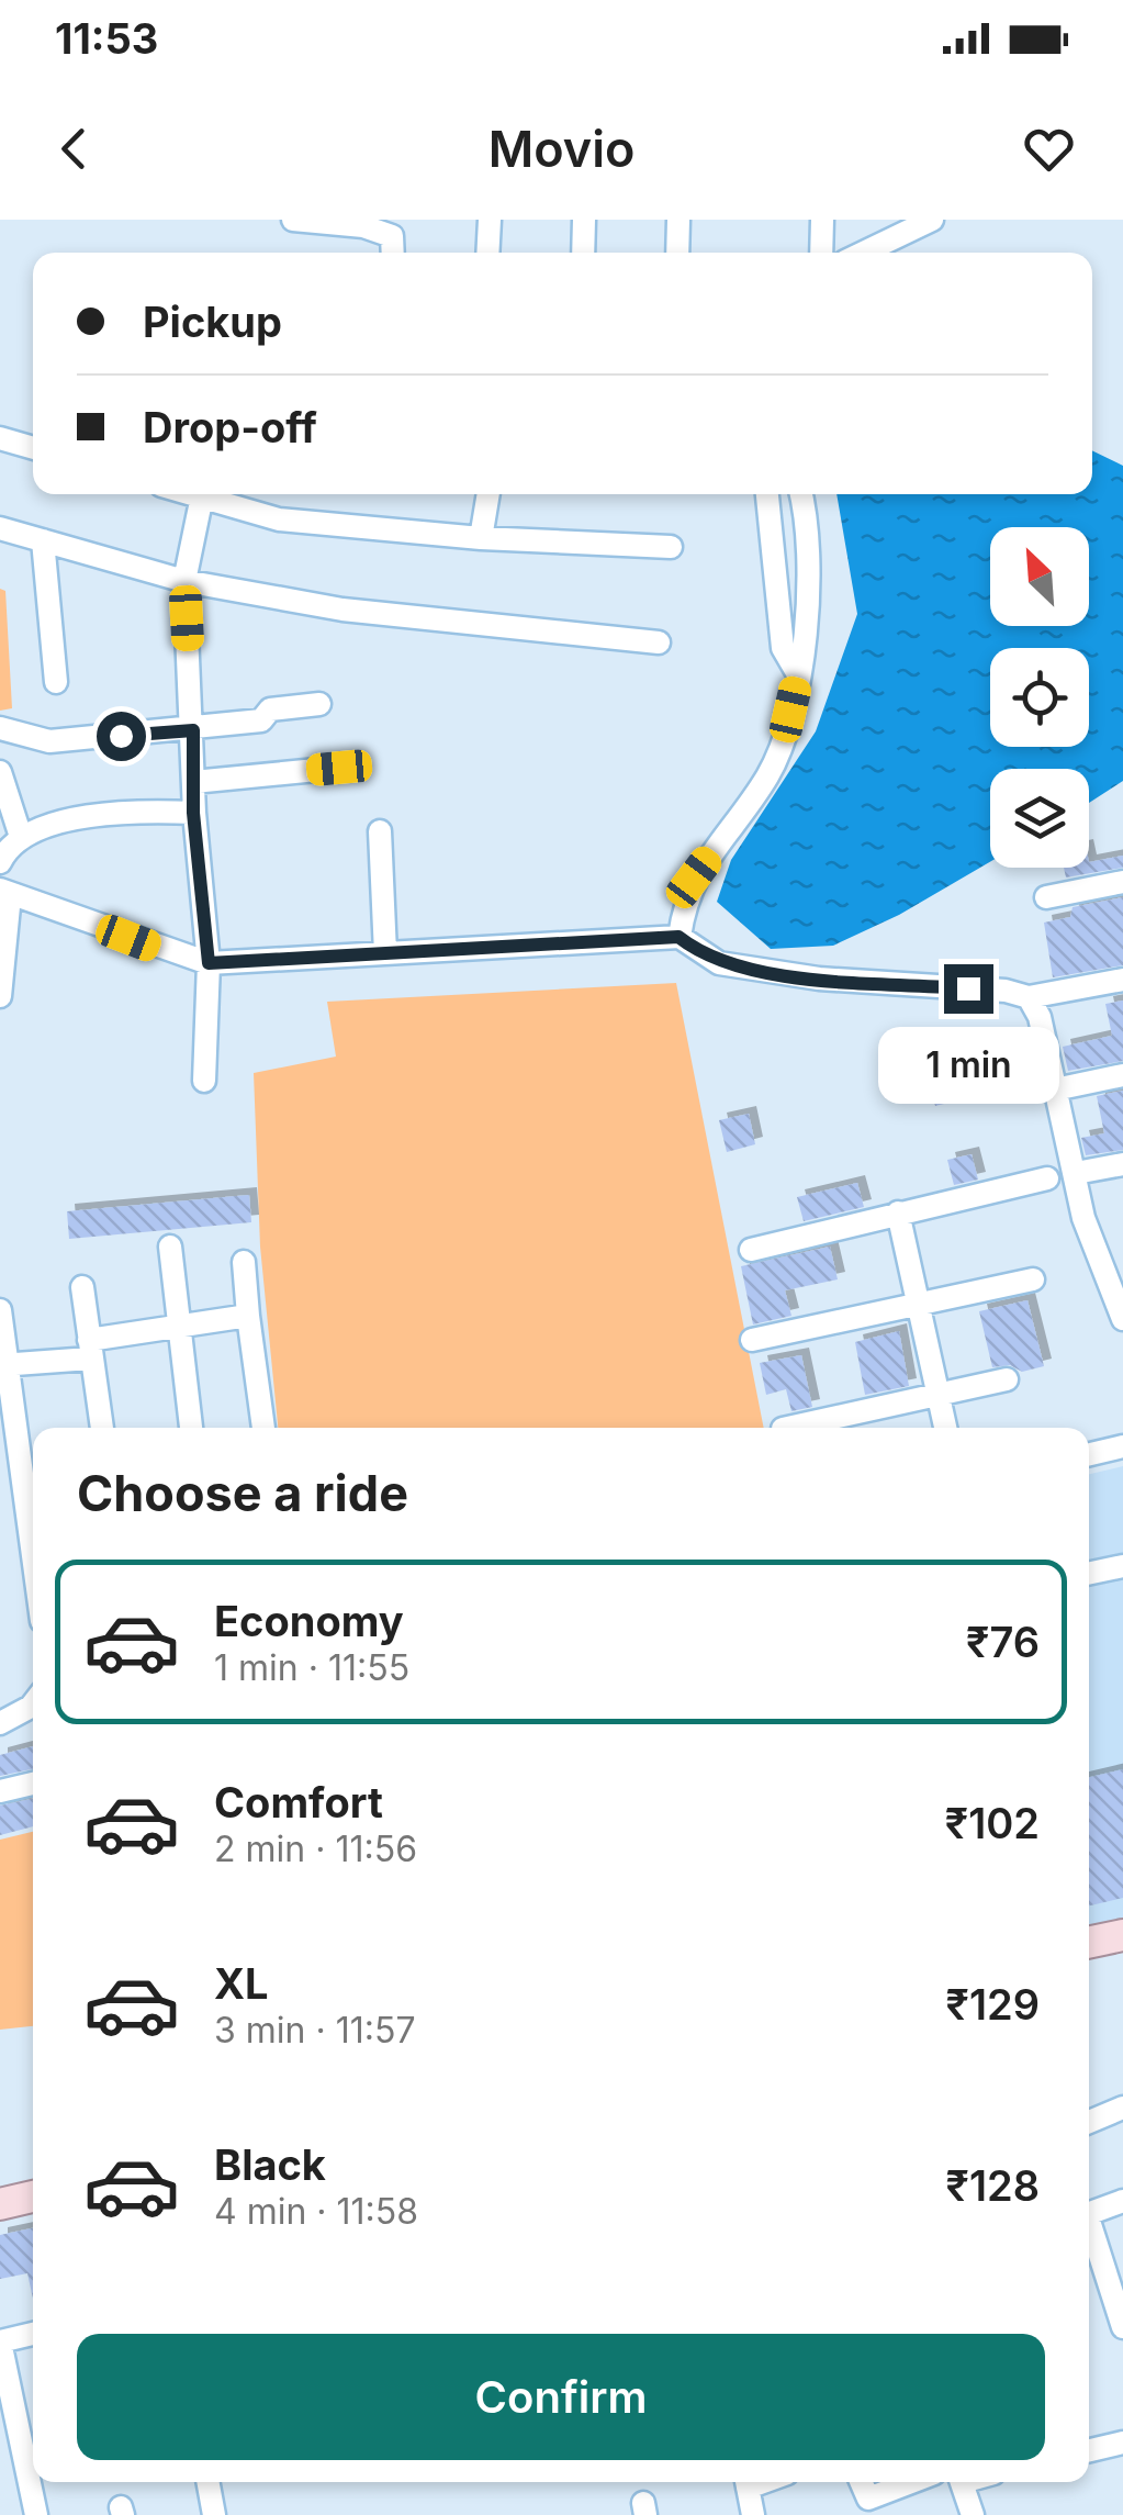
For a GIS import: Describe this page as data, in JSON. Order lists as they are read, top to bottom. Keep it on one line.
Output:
{"north":"top left","page":{"status":"11:53","header":"Movio","banner":["Pickup","Drop-off"],"bubble":"1 min","heading":"Choose a ride","list":[{"name":"Economy","note":"1 min · 11:55","value":"₹76"},{"name":"Comfort","note":"2 min · 11:56","value":"₹102"},{"name":"XL","note":"3 min · 11:57","value":"₹129"},{"name":"Black","note":"4 min · 11:58","value":"₹128"}],"buttons":"Confirm"}}
